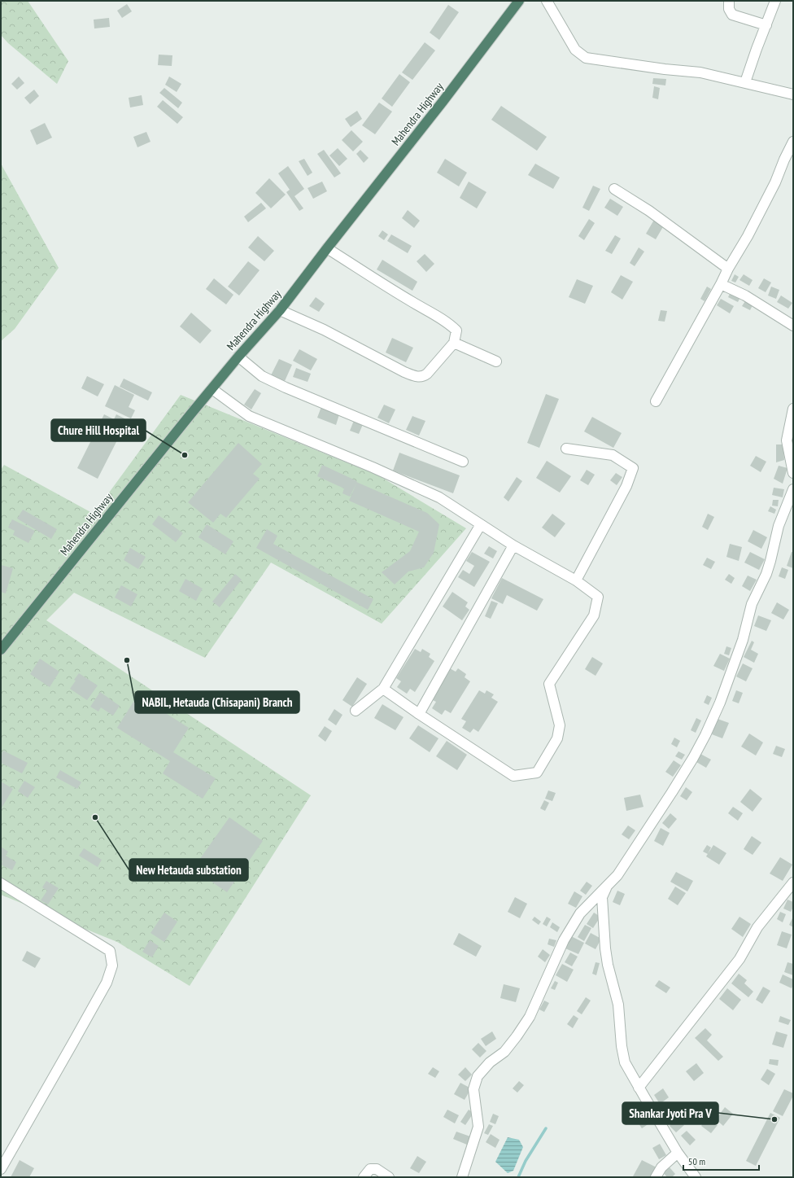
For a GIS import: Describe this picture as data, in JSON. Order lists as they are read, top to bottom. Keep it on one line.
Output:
{"streets":{"highway":["Mahendra Highway"]},"places":["Chure Hill Hospital","NABIL, Hetauda (Chisapani) Branch","New Hetauda substation","Shankar Jyoti Pra V"],"scale_bar":"50 m"}
